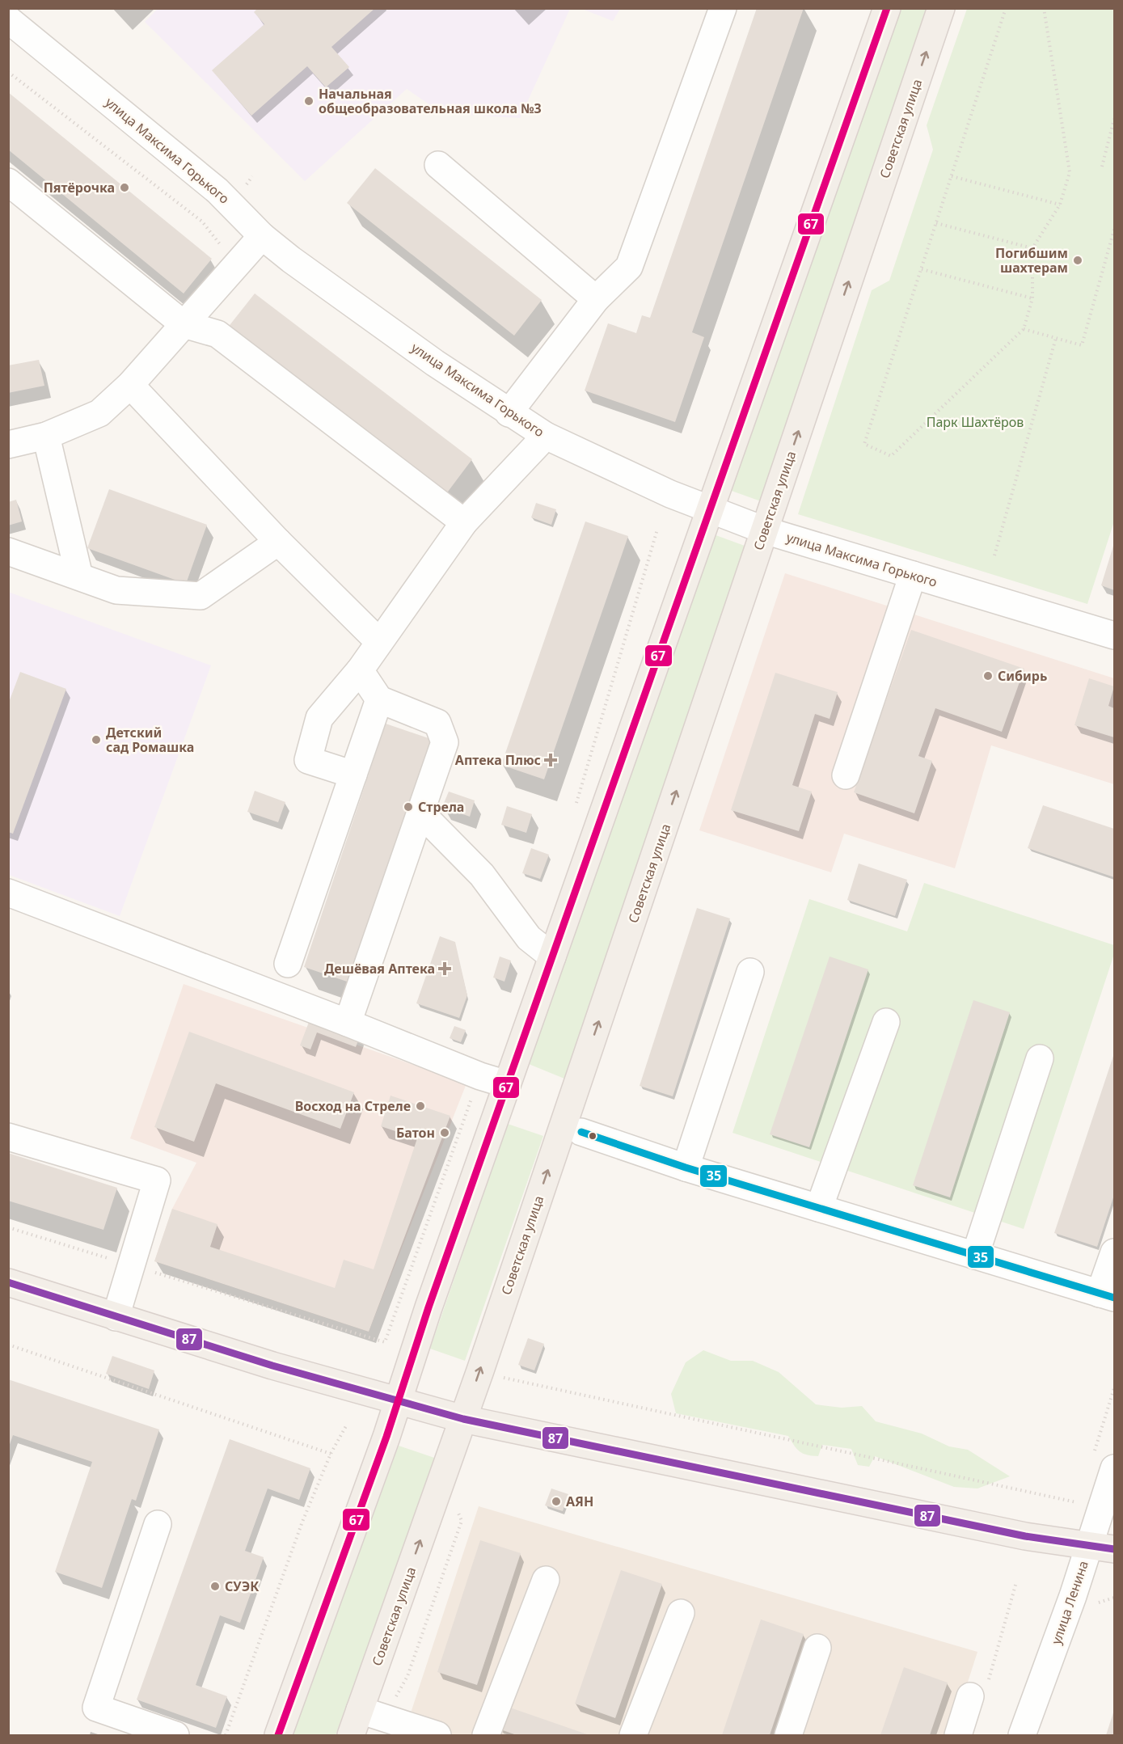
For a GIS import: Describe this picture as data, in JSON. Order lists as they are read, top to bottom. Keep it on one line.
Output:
{"streets":{"main road":["Советская улица"],"street":["улица Максима Горького","улица Ленина"]},"crossings":[["Советская улица","улица Максима Горького"]],"parks":["Парк Шахтёров"],"places":{"other":["Начальная общеобразовательная школа №3","Пятёрочка","Погибшим шахтерам","Сибирь","Детский сад Ромашка","Стрела","Восход на Стреле","Батон","АЯН","СУЭК"],"health":["Аптека Плюс","Дешёвая Аптека"]},"lines":["transit line 67","transit line 35","transit line 87"]}
